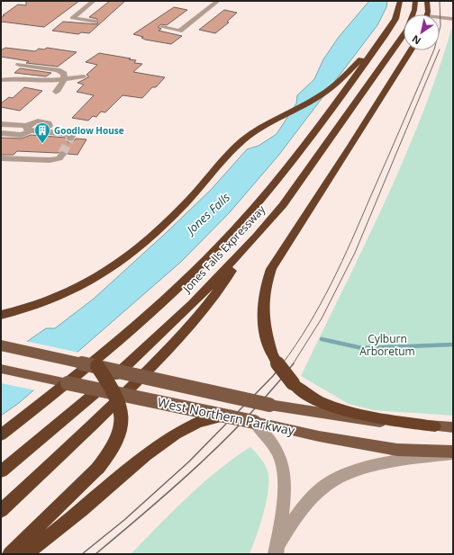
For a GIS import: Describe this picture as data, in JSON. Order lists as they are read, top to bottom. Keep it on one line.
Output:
{"streets":{"highway":["Jones Falls Expressway"],"main road":["West Northern Parkway"]},"water":["Jones Falls"],"parks":["Cylburn Arboretum"],"places":{"building":["Goodlow House"]},"north":"bottom left"}
